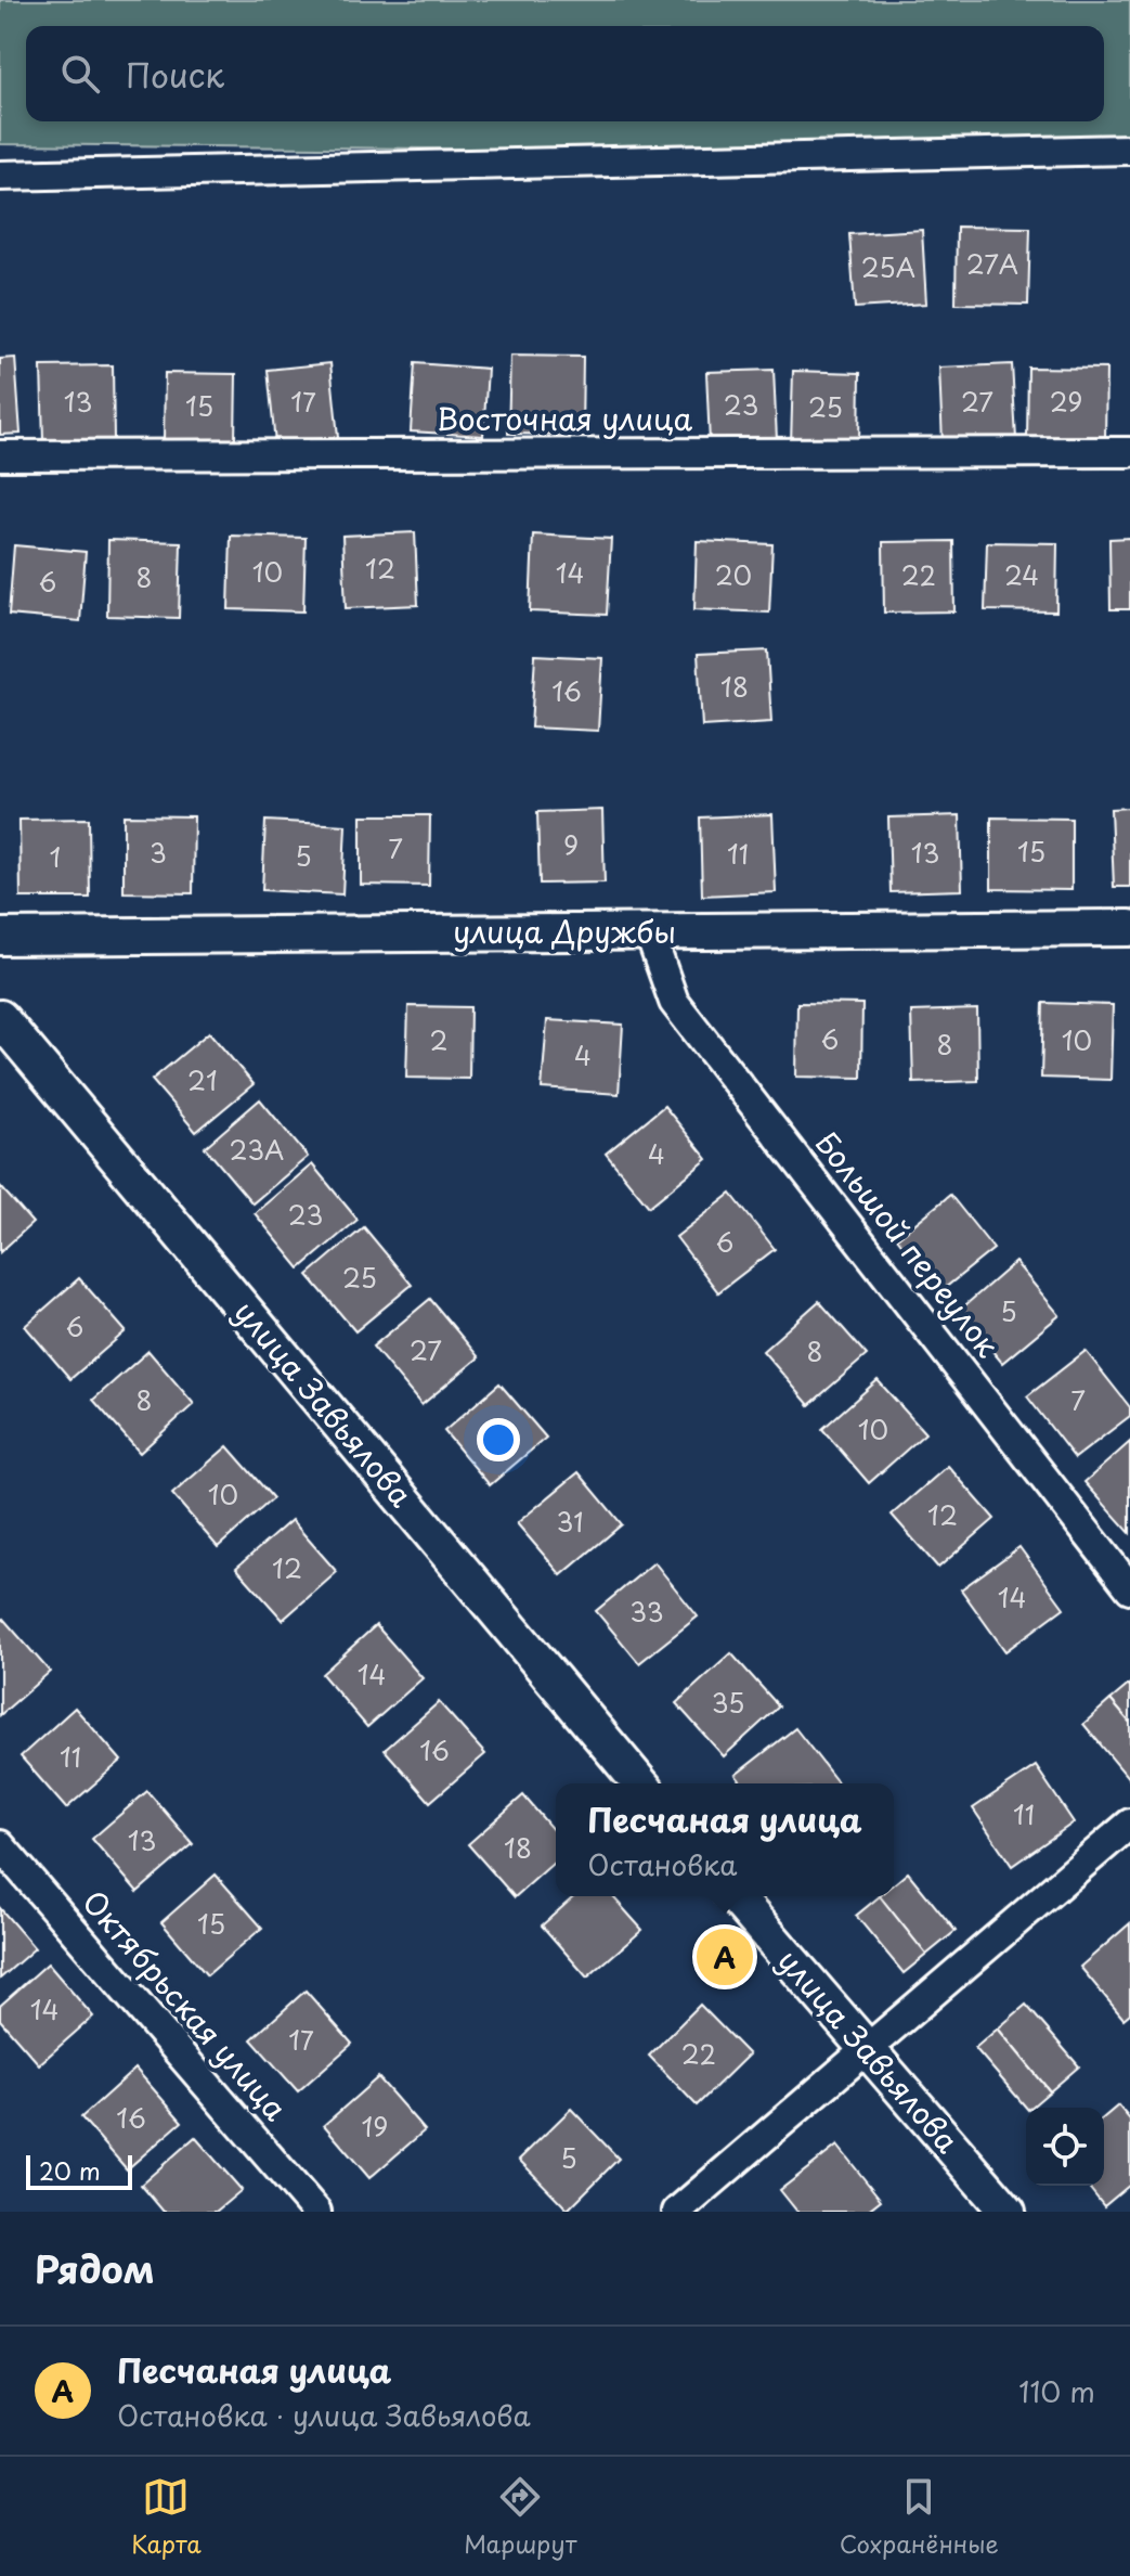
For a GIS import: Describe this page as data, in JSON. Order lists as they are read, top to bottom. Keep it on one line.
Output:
{"streets":{"street":["Восточная улица","улица Дружбы","Большой переулок","улица Завьялова","Октябрьская улица"]},"crossings":[["улица Дружбы","Большой переулок"]],"house_numbers":["27А","25А","13","17","27","29","23","15","25","12","10","14","20","22","24","8","6","18","16","9","7","15","3","13","11","5","1","6","2","10","8","4","21","23А","4","23","6","25","5","6","27","8","8","7","10","10","12","31","12","14","33","14","35","16","11","11","13","18","15","14","17","22","16","19","5"],"scale_bar":"20 m","page":{"search":"Поиск","popup":["Песчаная улица","Остановка"],"pins":"A","scale":"20 m","heading":"Рядом","list":[{"mark":"A","name":"Песчаная улица","note":"Остановка · улица Завьялова","value":"110 m"}],"nav":["Карта","Маршрут","Сохранённые"]}}
